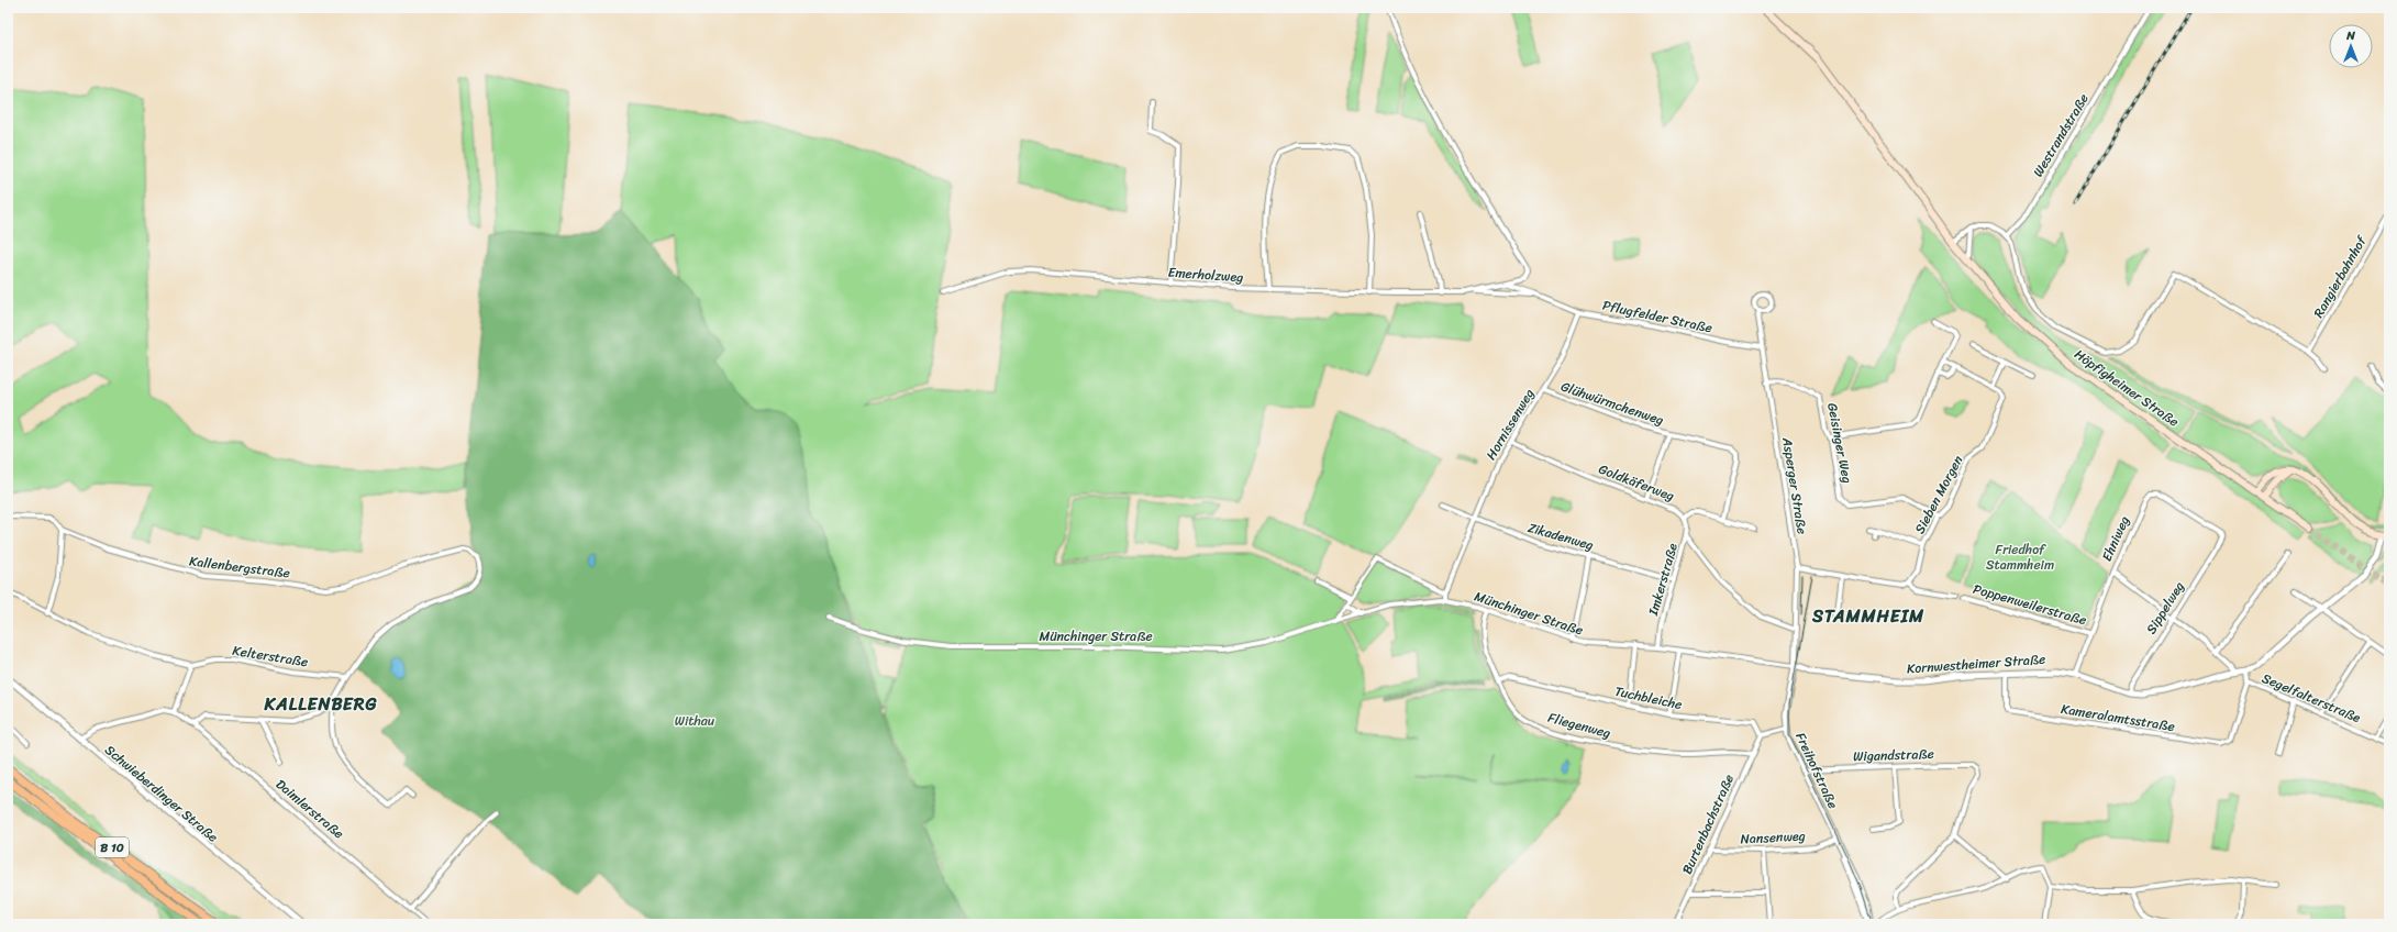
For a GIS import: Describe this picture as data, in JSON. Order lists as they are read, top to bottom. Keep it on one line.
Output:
{"streets":{"highway":["B 10"],"main road":["Höpfigheimer Straße","Kornwestheimer Straße"],"street":["Westrandstraße","Emerholzweg","Rangierbahnhof","Pflugfelder Straße","Glühwürmchenweg","Hornissenweg","Geisinger Weg","Goldkäferweg","Asperger Straße","Sieben Morgen","Zikadenweg","Ehniweg","Kallenbergstraße","Imkerstraße","Poppenweilerstraße","Sippelweg","Münchinger Straße","Kelterstraße","Tuchbleiche","Segelfalterstraße","Kameralamtsstraße","Fliegenweg","Wigandstraße","Freihofstraße","Schwieberdinger Straße","Daimlerstraße","Burtenbachstraße","Nansenweg"]},"crossings":[["Emerholzweg","Pflugfelder Straße"],["Pflugfelder Straße","Hornissenweg"],["Pflugfelder Straße","Asperger Straße"],["Glühwürmchenweg","Hornissenweg"],["Glühwürmchenweg","Goldkäferweg"],["Hornissenweg","Goldkäferweg"],["Hornissenweg","Zikadenweg"],["Hornissenweg","Münchinger Straße"],["Geisinger Weg","Asperger Straße"],["Geisinger Weg","Sieben Morgen"],["Goldkäferweg","Imkerstraße"],["Asperger Straße","Münchinger Straße"],["Asperger Straße","Kornwestheimer Straße"],["Asperger Straße","Freihofstraße"],["Sieben Morgen","Poppenweilerstraße"],["Zikadenweg","Imkerstraße"],["Ehniweg","Poppenweilerstraße"],["Ehniweg","Sippelweg"],["Ehniweg","Kornwestheimer Straße"],["Kallenbergstraße","Kelterstraße"],["Imkerstraße","Münchinger Straße"],["Sippelweg","Kornwestheimer Straße"],["Münchinger Straße","Kornwestheimer Straße"],["Münchinger Straße","Fliegenweg"],["Münchinger Straße","Freihofstraße"],["Kornwestheimer Straße","Kameralamtsstraße"],["Kornwestheimer Straße","Freihofstraße"],["Tuchbleiche","Fliegenweg"],["Tuchbleiche","Burtenbachstraße"],["Segelfalterstraße","Kameralamtsstraße"],["Fliegenweg","Burtenbachstraße"],["Wigandstraße","Freihofstraße"],["Freihofstraße","Nansenweg"],["Burtenbachstraße","Nansenweg"]],"districts":["STAMMHEIM","KALLENBERG"],"parks":["Friedhof Stammheim","Withau"],"north":"top"}
